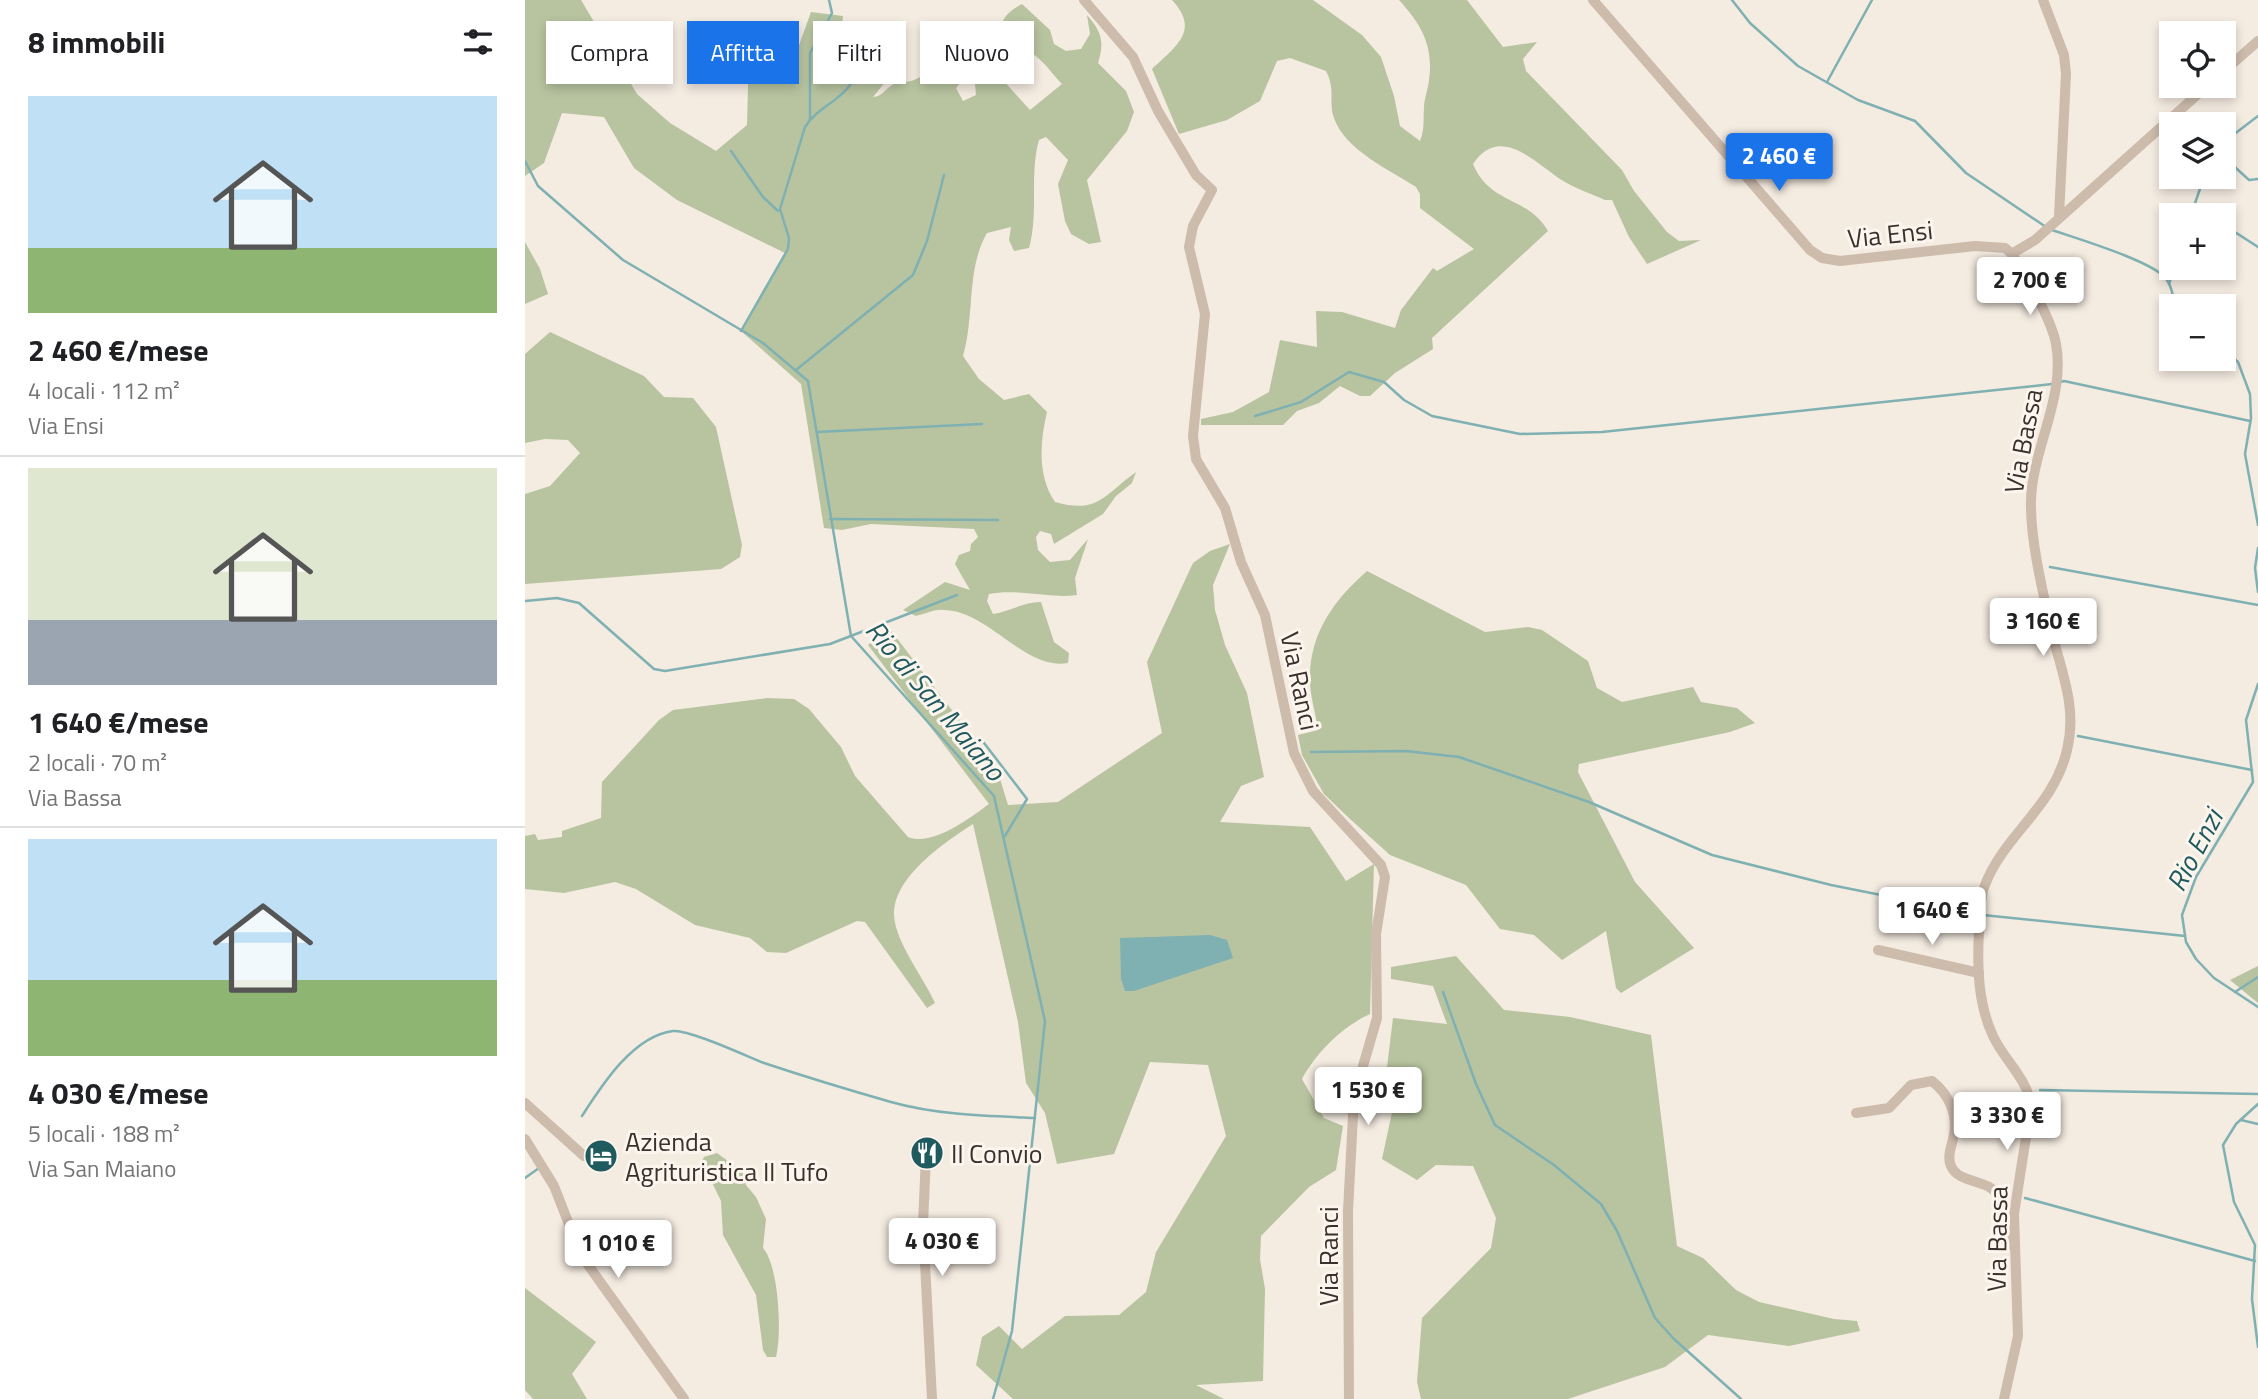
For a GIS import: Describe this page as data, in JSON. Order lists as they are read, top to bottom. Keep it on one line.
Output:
{"streets":{"street":["Via Ensi","Via Bassa","Via Ranci"]},"crossings":[["Via Ensi","Via Bassa"]],"water":["Rio di San Maiano","Rio Enzi"],"places":{"restaurant":["Il Convio"],"hotel":["Azienda Agrituristica Il Tufo"]},"page":{"heading":"8 immobili","map_buttons":["+","−"],"chip":["Compra","Affitta","Filtri","Nuovo"],"list":[{"name":"2 460 €/mese","note":"4 locali · 112 m² · Via Ensi"},{"name":"1 640 €/mese","note":"2 locali · 70 m² · Via Bassa"},{"name":"4 030 €/mese","note":"5 locali · 188 m² · Via San Maiano"}],"price":["2 460 €","2 700 €","3 160 €","1 640 €","1 530 €","3 330 €","4 030 €","1 010 €"]}}
